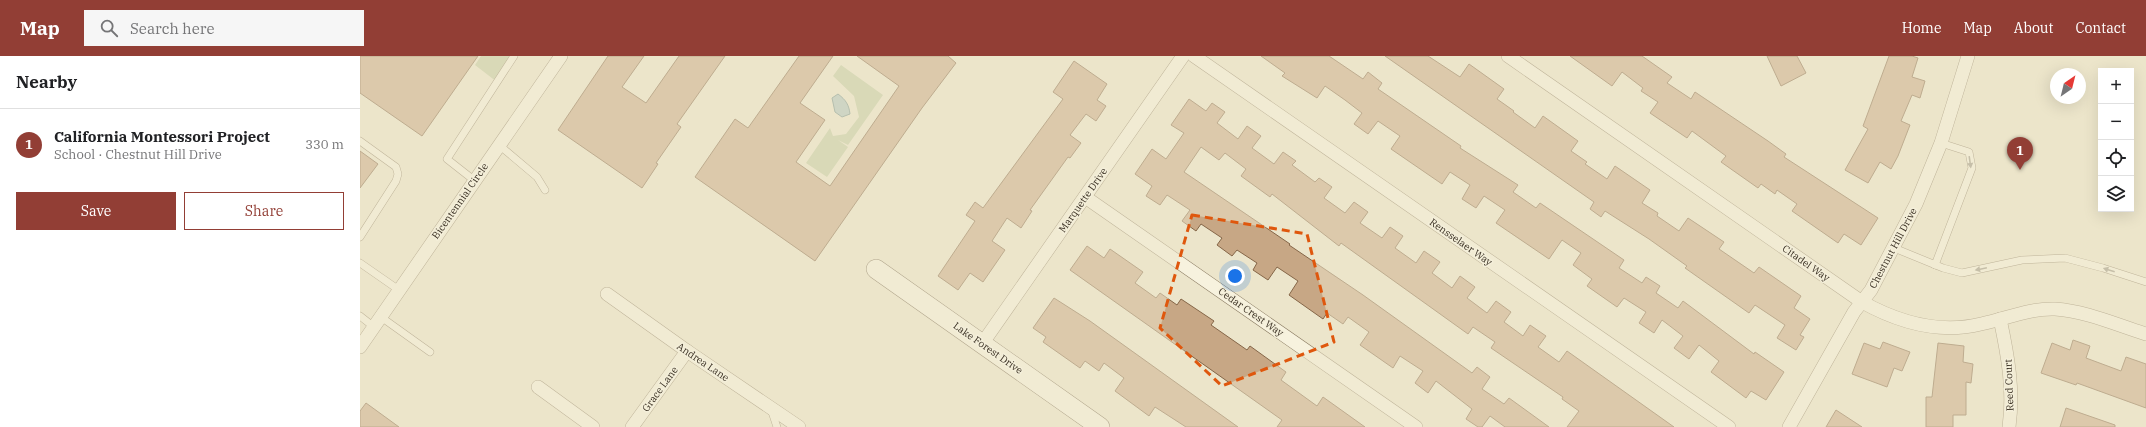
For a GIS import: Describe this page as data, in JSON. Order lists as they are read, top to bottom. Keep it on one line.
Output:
{"streets":{"street":["Marquette Drive","Bicentennial Circle","Rensselaer Way","Chestnut Hill Drive","Citadel Way","Cedar Crest Way","Lake Forest Drive","Andrea Lane","Reed Court","Grace Lane"]},"crossings":[["Marquette Drive","Cedar Crest Way"],["Marquette Drive","Lake Forest Drive"],["Chestnut Hill Drive","Citadel Way"],["Citadel Way","Reed Court"],["Andrea Lane","Grace Lane"]],"north":"top right","page":{"header":"Map","search":"Search here","nav":["Home","Map","About","Contact"],"heading":"Nearby","map_buttons":["+","−"],"list":[{"mark":"1","name":"California Montessori Project","note":"School · Chestnut Hill Drive","value":"330 m"}],"pins":"1","buttons":["Save","Share"]}}
